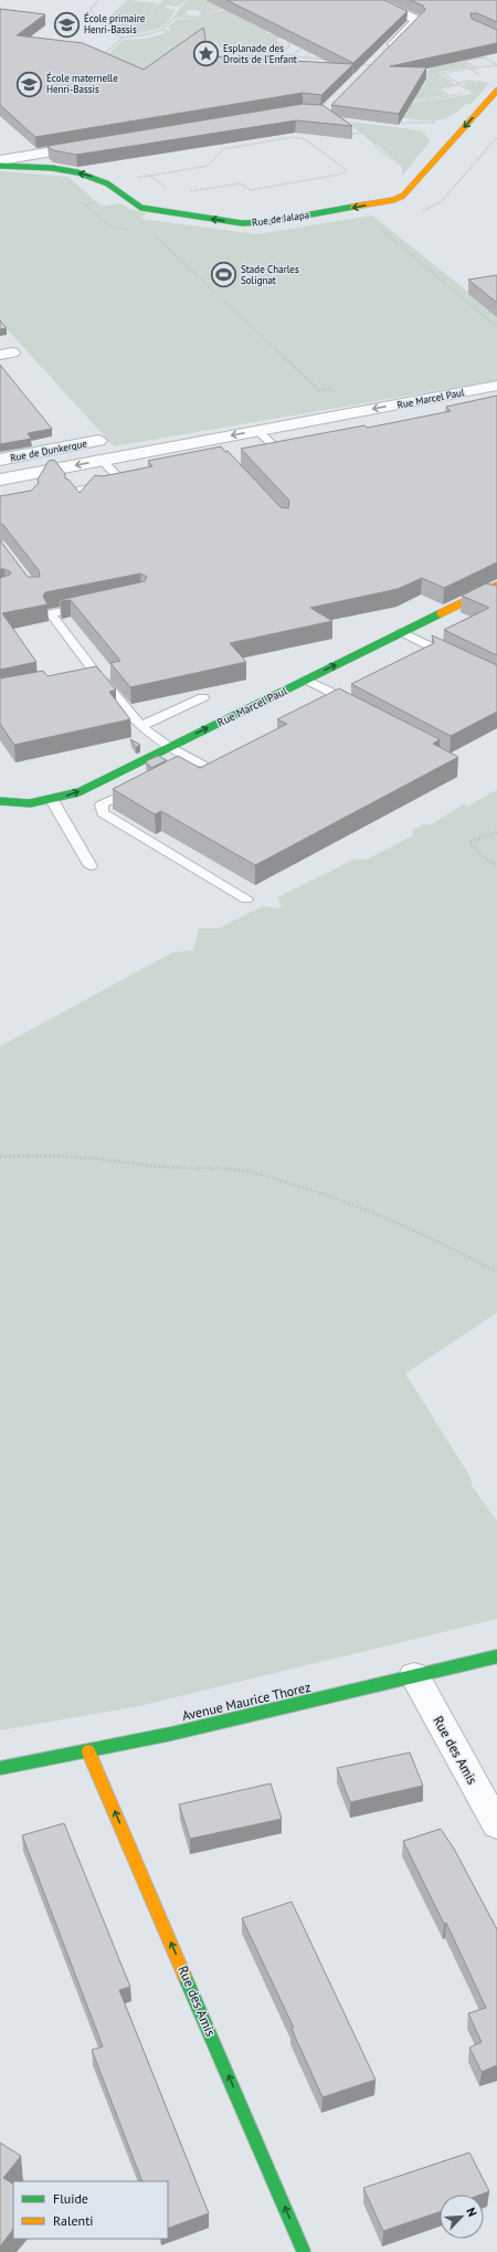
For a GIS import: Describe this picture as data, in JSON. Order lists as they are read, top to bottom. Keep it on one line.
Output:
{"streets":{"street":["Rue de Jalapa","Rue Marcel Paul","Rue de Dunkerque","Avenue Maurice Thorez","Rue des Amis"]},"crossings":[["Avenue Maurice Thorez","Rue des Amis"]],"one_way":["Rue de Jalapa","Rue des Amis"],"places":{"school or university":["École primaire Henri-Bassis","École maternelle Henri-Bassis"],"place":["Esplanade des Droits de l'Enfant"],"sports":["Stade Charles Solignat"]},"legend":["Fluide","Ralenti"],"north":"top right"}
